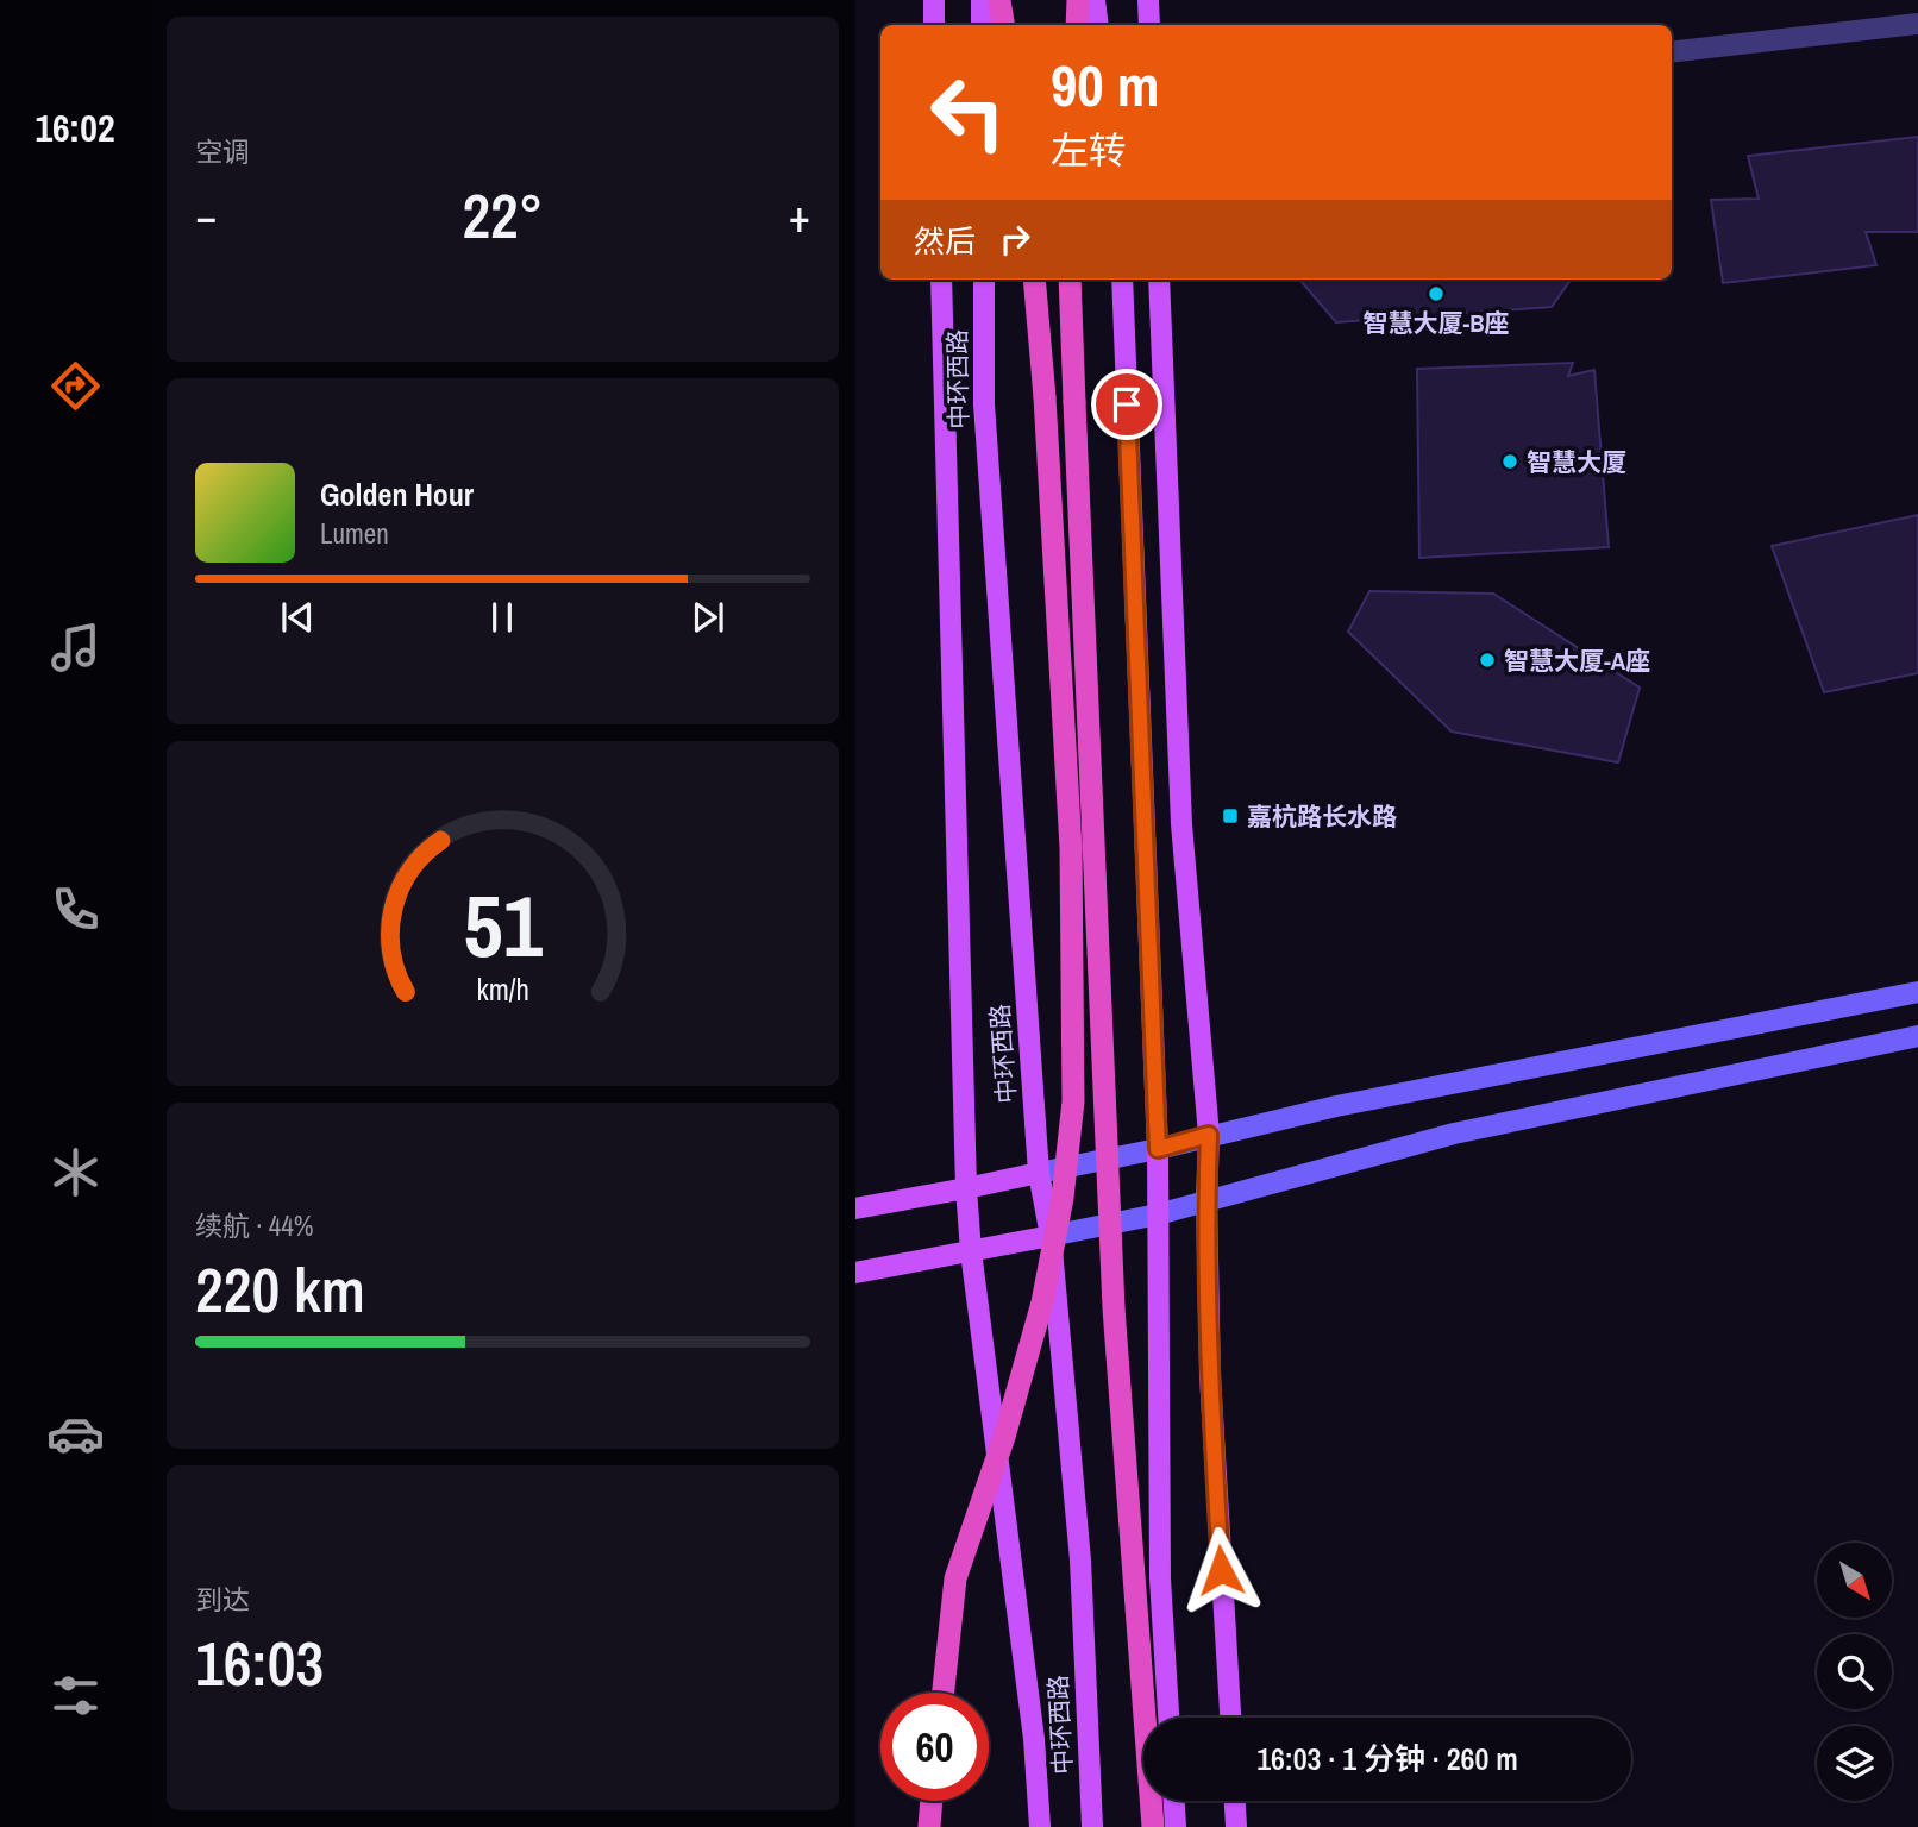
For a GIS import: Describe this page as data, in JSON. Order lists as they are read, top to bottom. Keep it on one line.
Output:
{"streets":{"main road":["中环西路"]},"places":{"other":["智慧大厦-B座","智慧大厦","智慧大厦-A座"],"transit":["嘉杭路长水路"]},"north":"bottom right","page":{"tabs":"16:02","tile":["空调",["续航 · 44%","220 km"],["到达","16:03"]],"turn":["90 m","左转"],"heat":["−","22°","+"],"then":"然后","song":["Golden Hour","Lumen"],"limit":"60","trip":"16:03 · 1 分钟 · 260 m","gauge":["51","km/h"]}}
